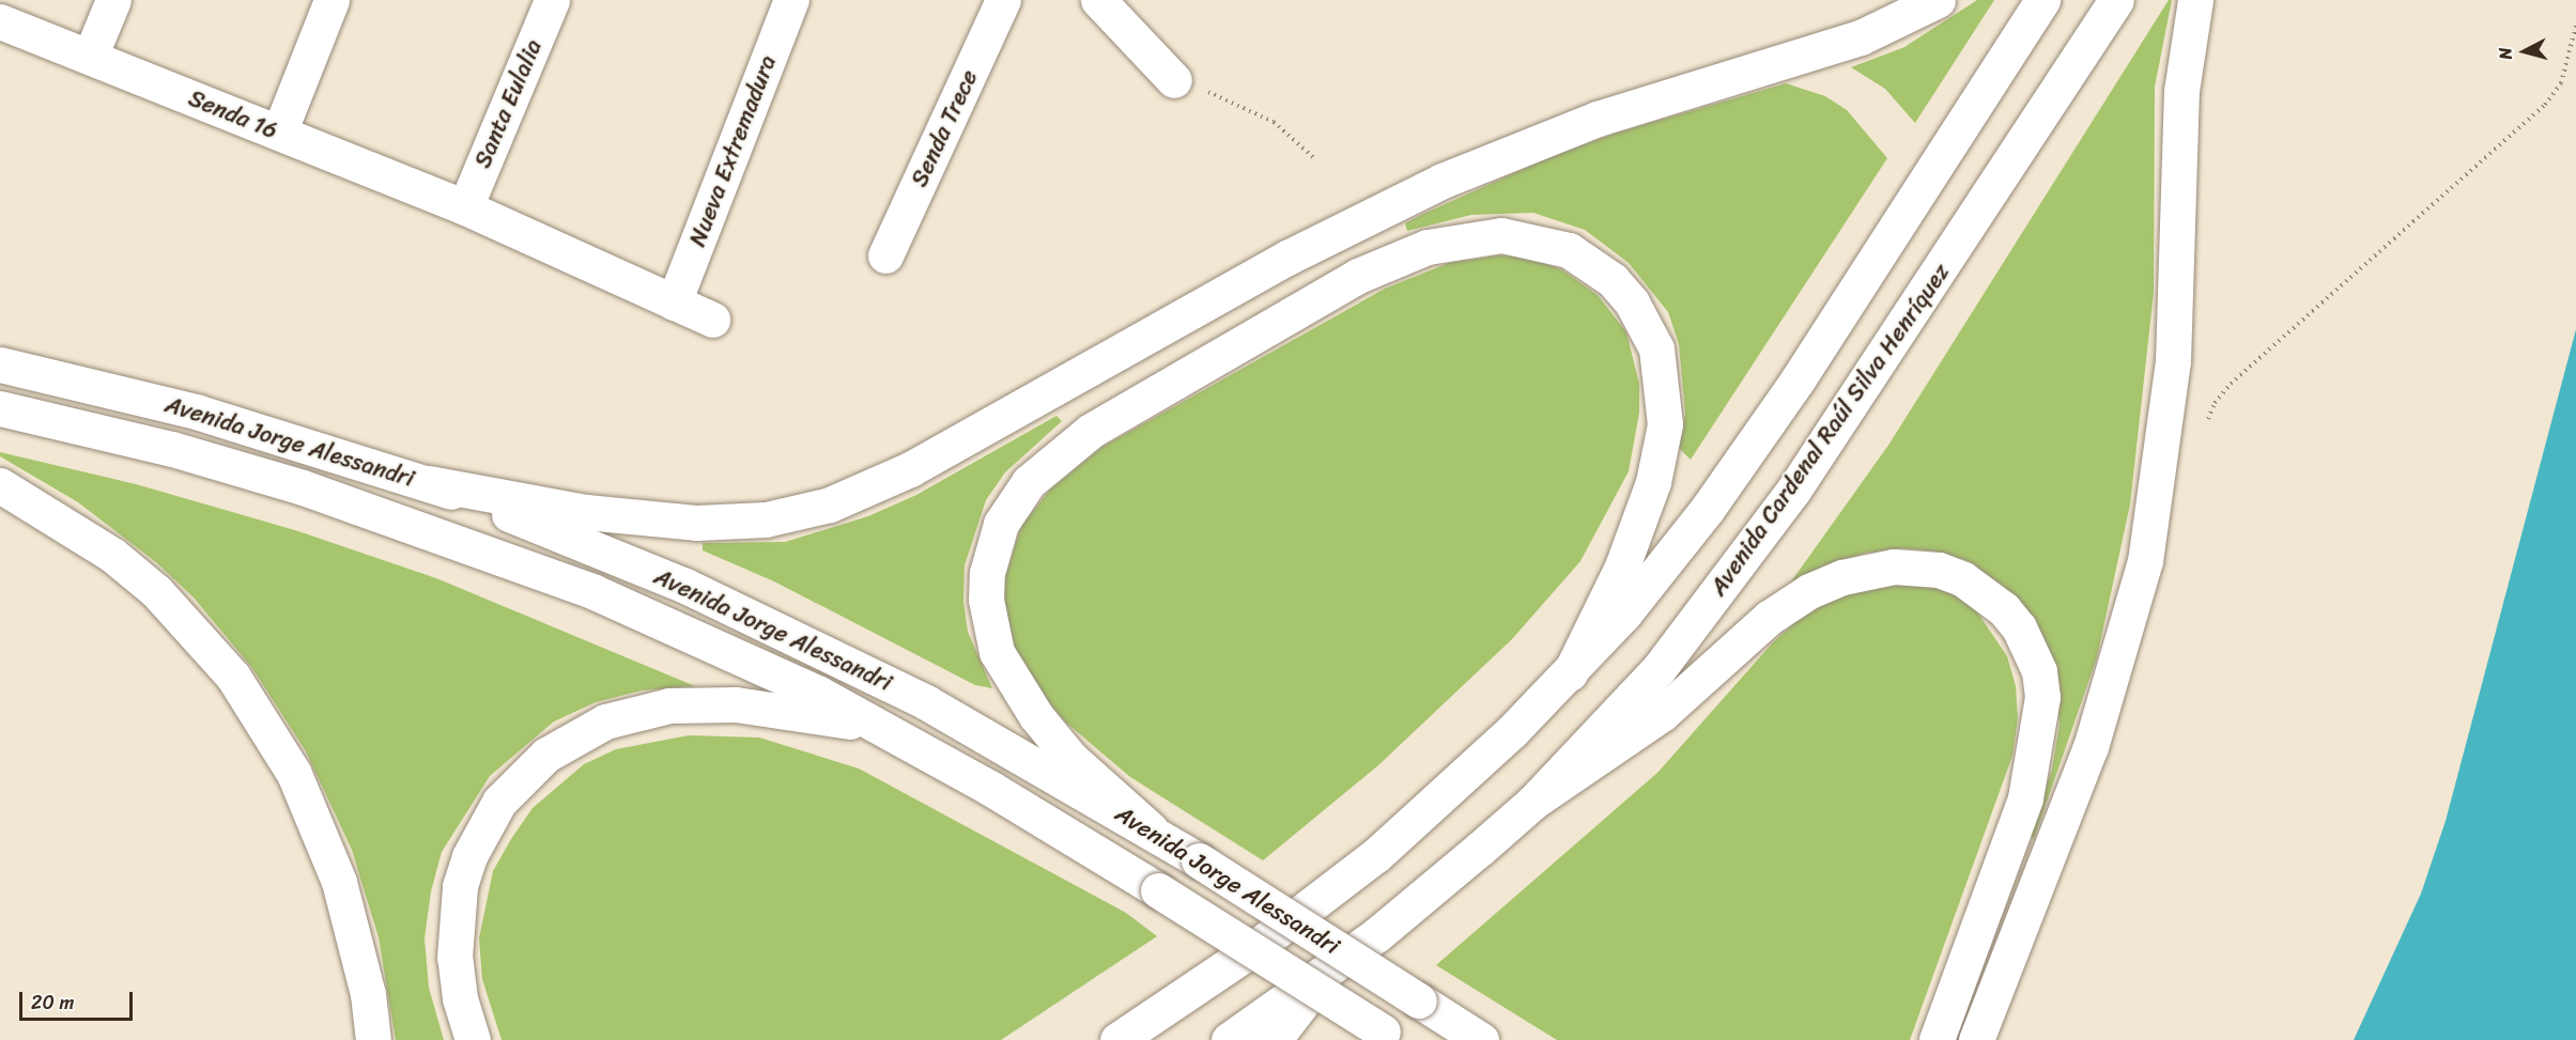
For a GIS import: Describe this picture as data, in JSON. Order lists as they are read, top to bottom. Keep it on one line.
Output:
{"streets":{"main road":["Santa Eulalia","Senda 16","Senda Trece","Nueva Extremadura","Avenida Cardenal Raúl Silva Henríquez","Avenida Jorge Alessandri"]},"crossings":[["Santa Eulalia","Senda 16"],["Senda 16","Nueva Extremadura"]],"scale_bar":"20 m","north":"left"}
